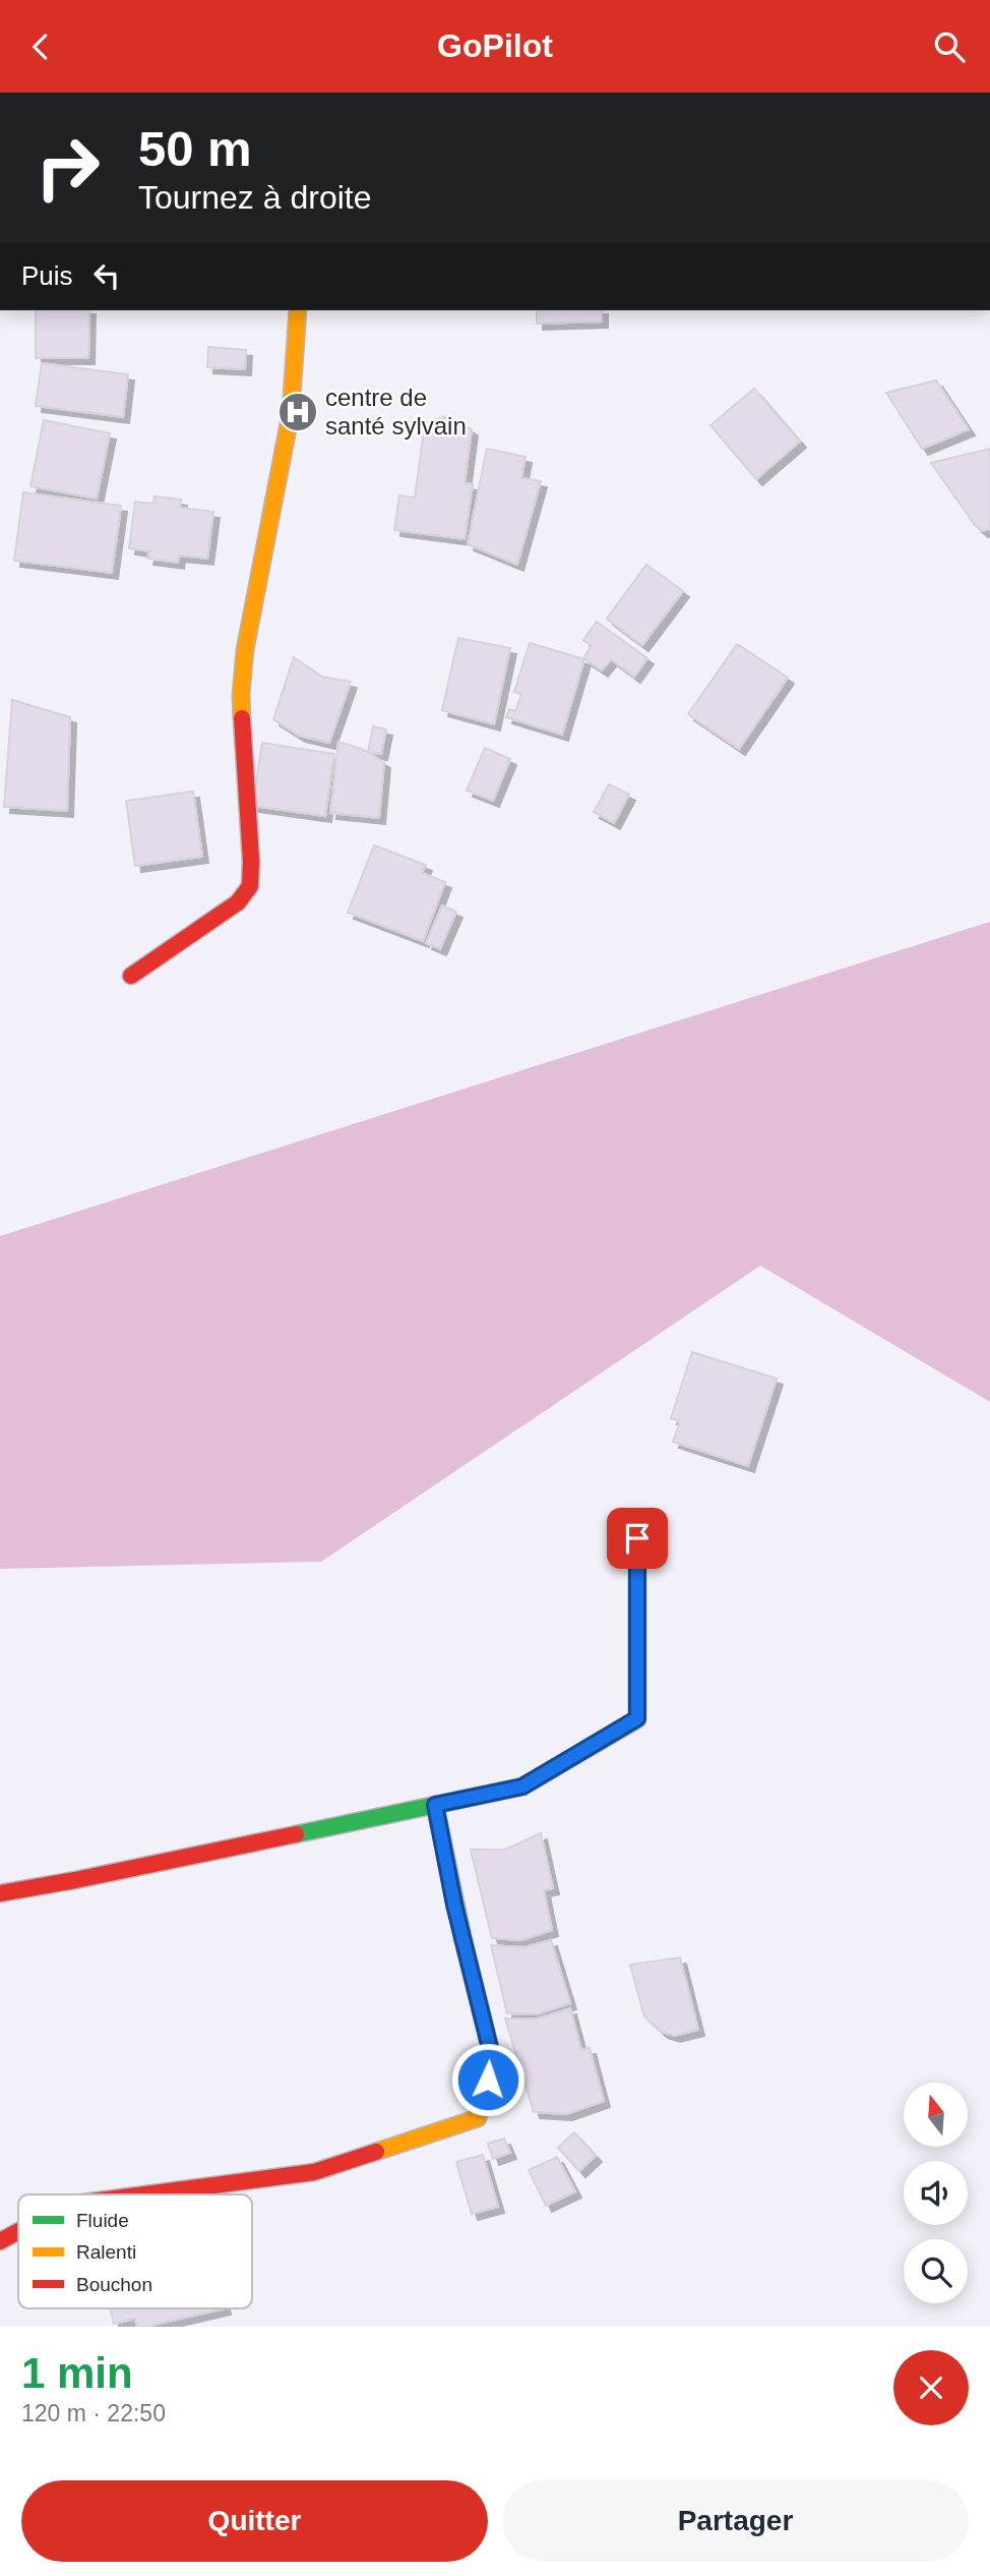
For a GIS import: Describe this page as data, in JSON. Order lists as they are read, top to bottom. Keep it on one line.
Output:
{"places":{"hospital":["centre de santé sylvain"]},"legend":["Fluide","Ralenti","Bouchon"],"north":"top","page":{"header":"GoPilot","turn":["50 m","Tournez à droite"],"then":"Puis","heading":["1 min","120 m · 22:50"],"buttons":["Quitter","Partager"]}}
